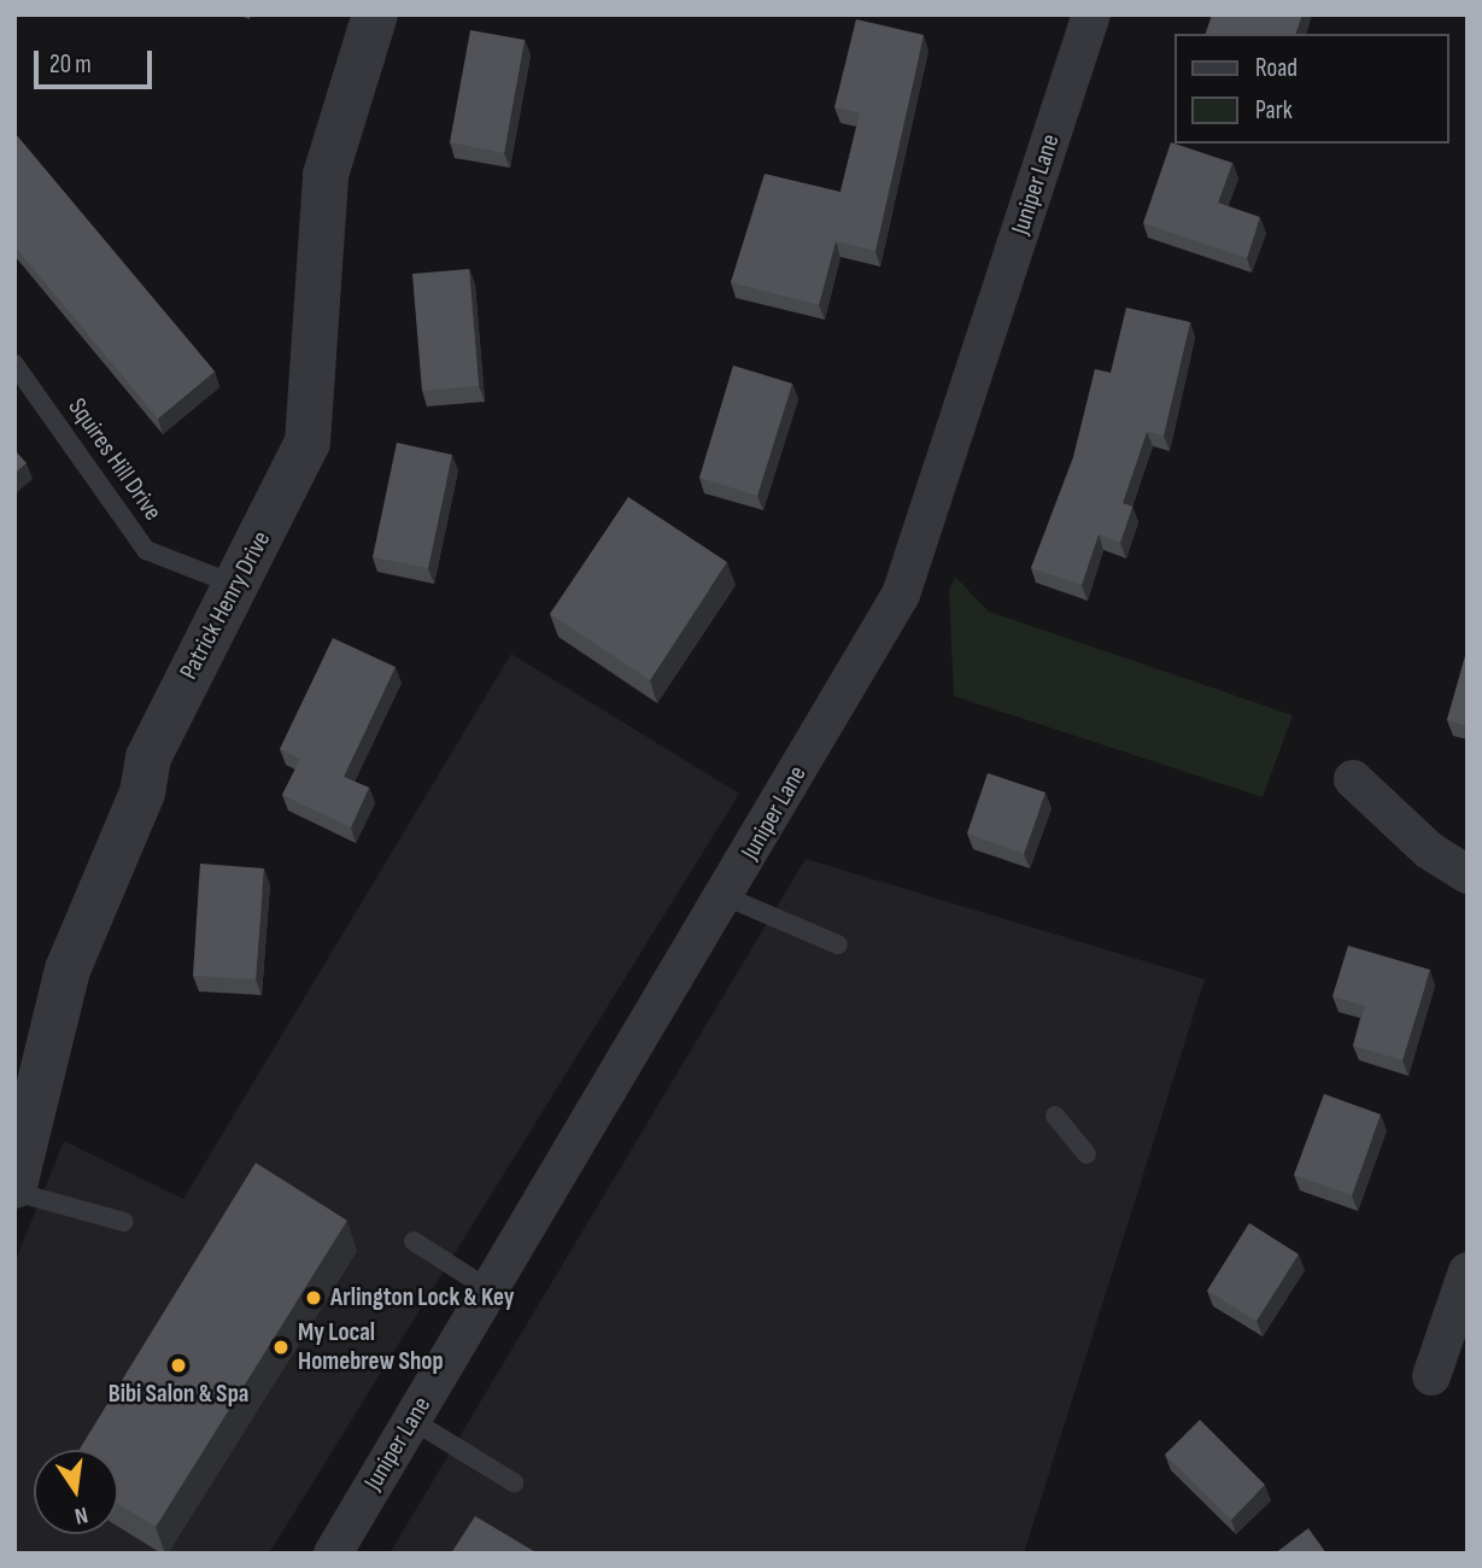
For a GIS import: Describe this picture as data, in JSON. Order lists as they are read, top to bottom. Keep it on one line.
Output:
{"streets":{"street":["Juniper Lane","Patrick Henry Drive"],"lane":["Squires Hill Drive"]},"crossings":[["Squires Hill Drive","Patrick Henry Drive"]],"places":["Arlington Lock & Key","My Local Homebrew Shop","Bibi Salon & Spa"],"legend":["Road","Park"],"scale_bar":"20 m","north":"bottom"}
